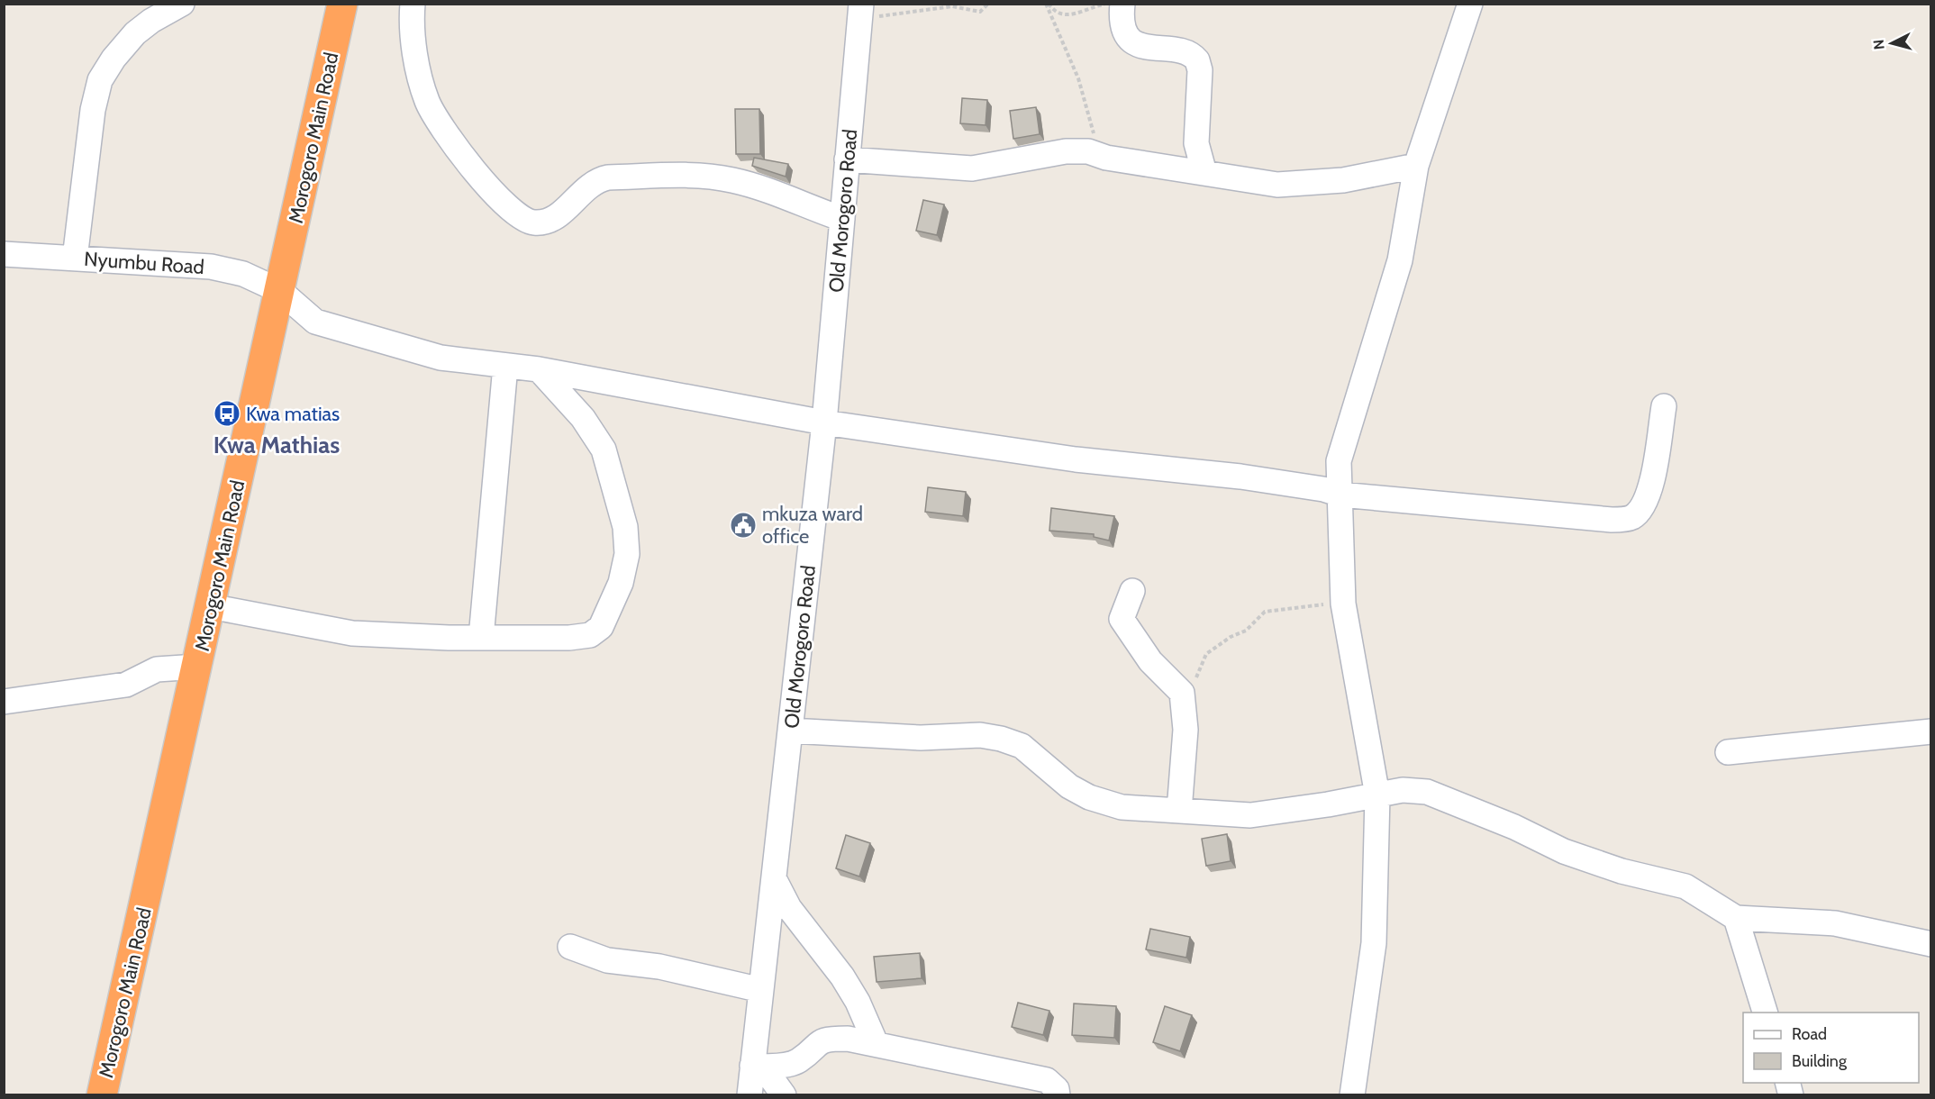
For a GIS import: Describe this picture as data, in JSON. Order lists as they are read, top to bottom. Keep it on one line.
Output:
{"streets":{"highway":["Morogoro Main Road"],"street":["Old Morogoro Road","Nyumbu Road"]},"crossings":[["Morogoro Main Road","Nyumbu Road"],["Old Morogoro Road","Nyumbu Road"]],"districts":["Kwa Mathias"],"places":{"bus stop":["Kwa matias"],"public building":["mkuza ward office"]},"legend":["Road","Building"],"north":"left"}
